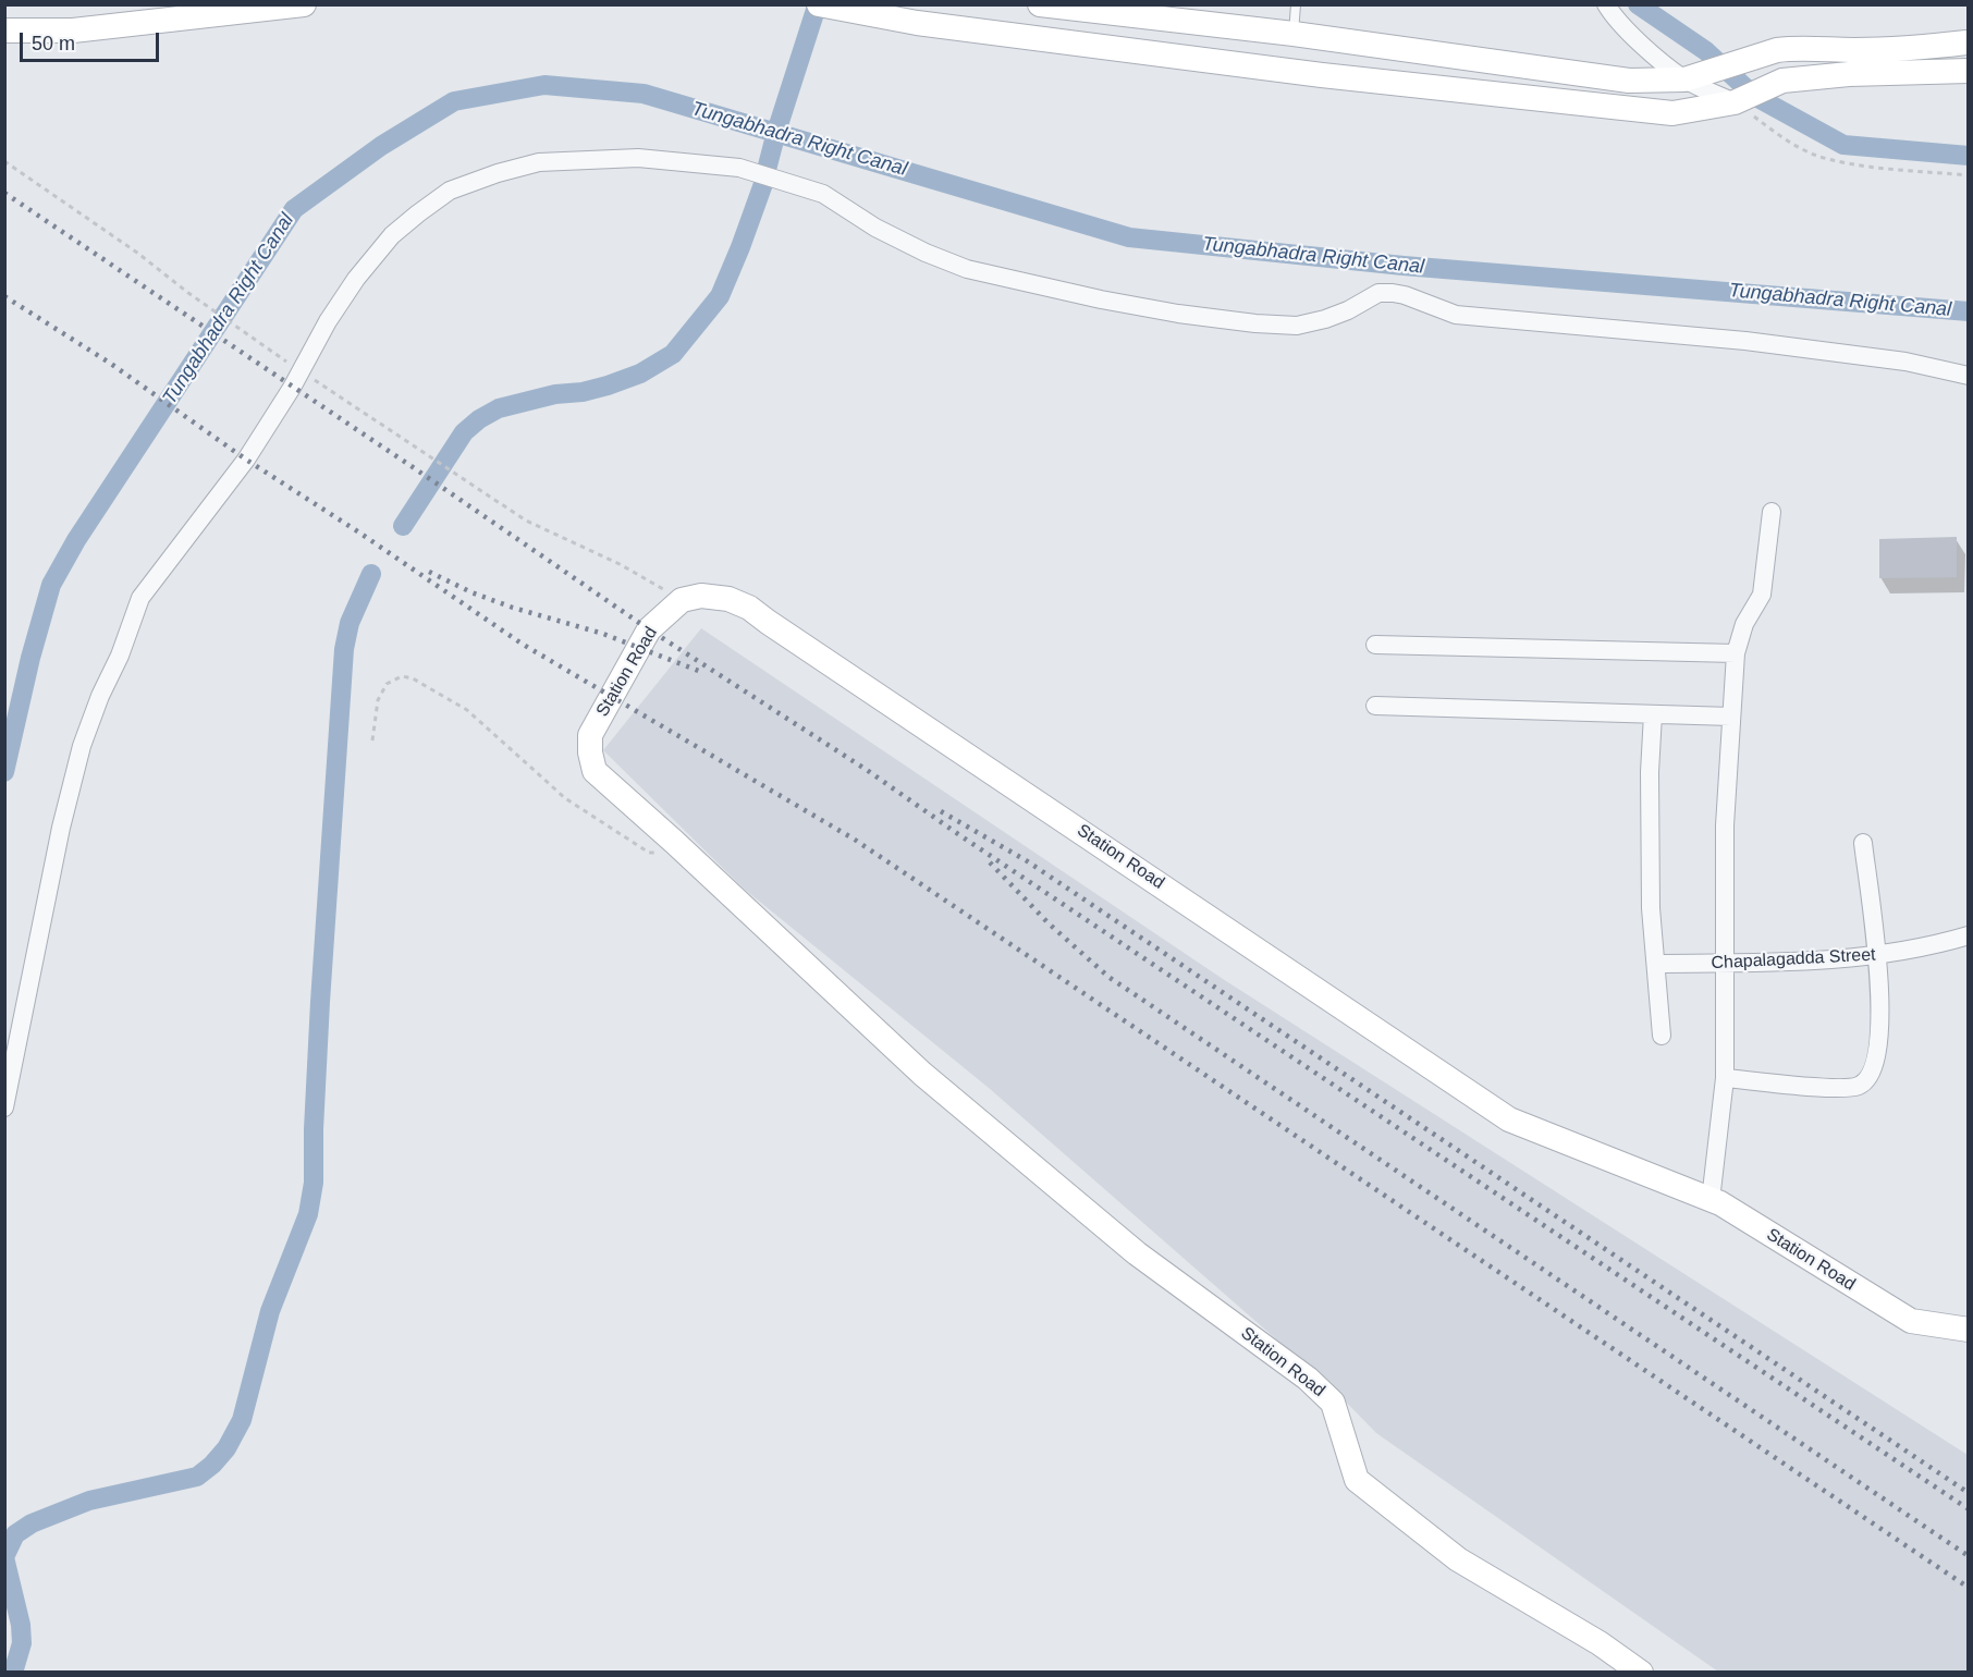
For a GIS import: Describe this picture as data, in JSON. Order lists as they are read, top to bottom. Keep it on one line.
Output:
{"streets":{"street":["Station Road","Chapalagadda Street"]},"water":["Tungabhadra Right Canal"],"scale_bar":"50 m"}
